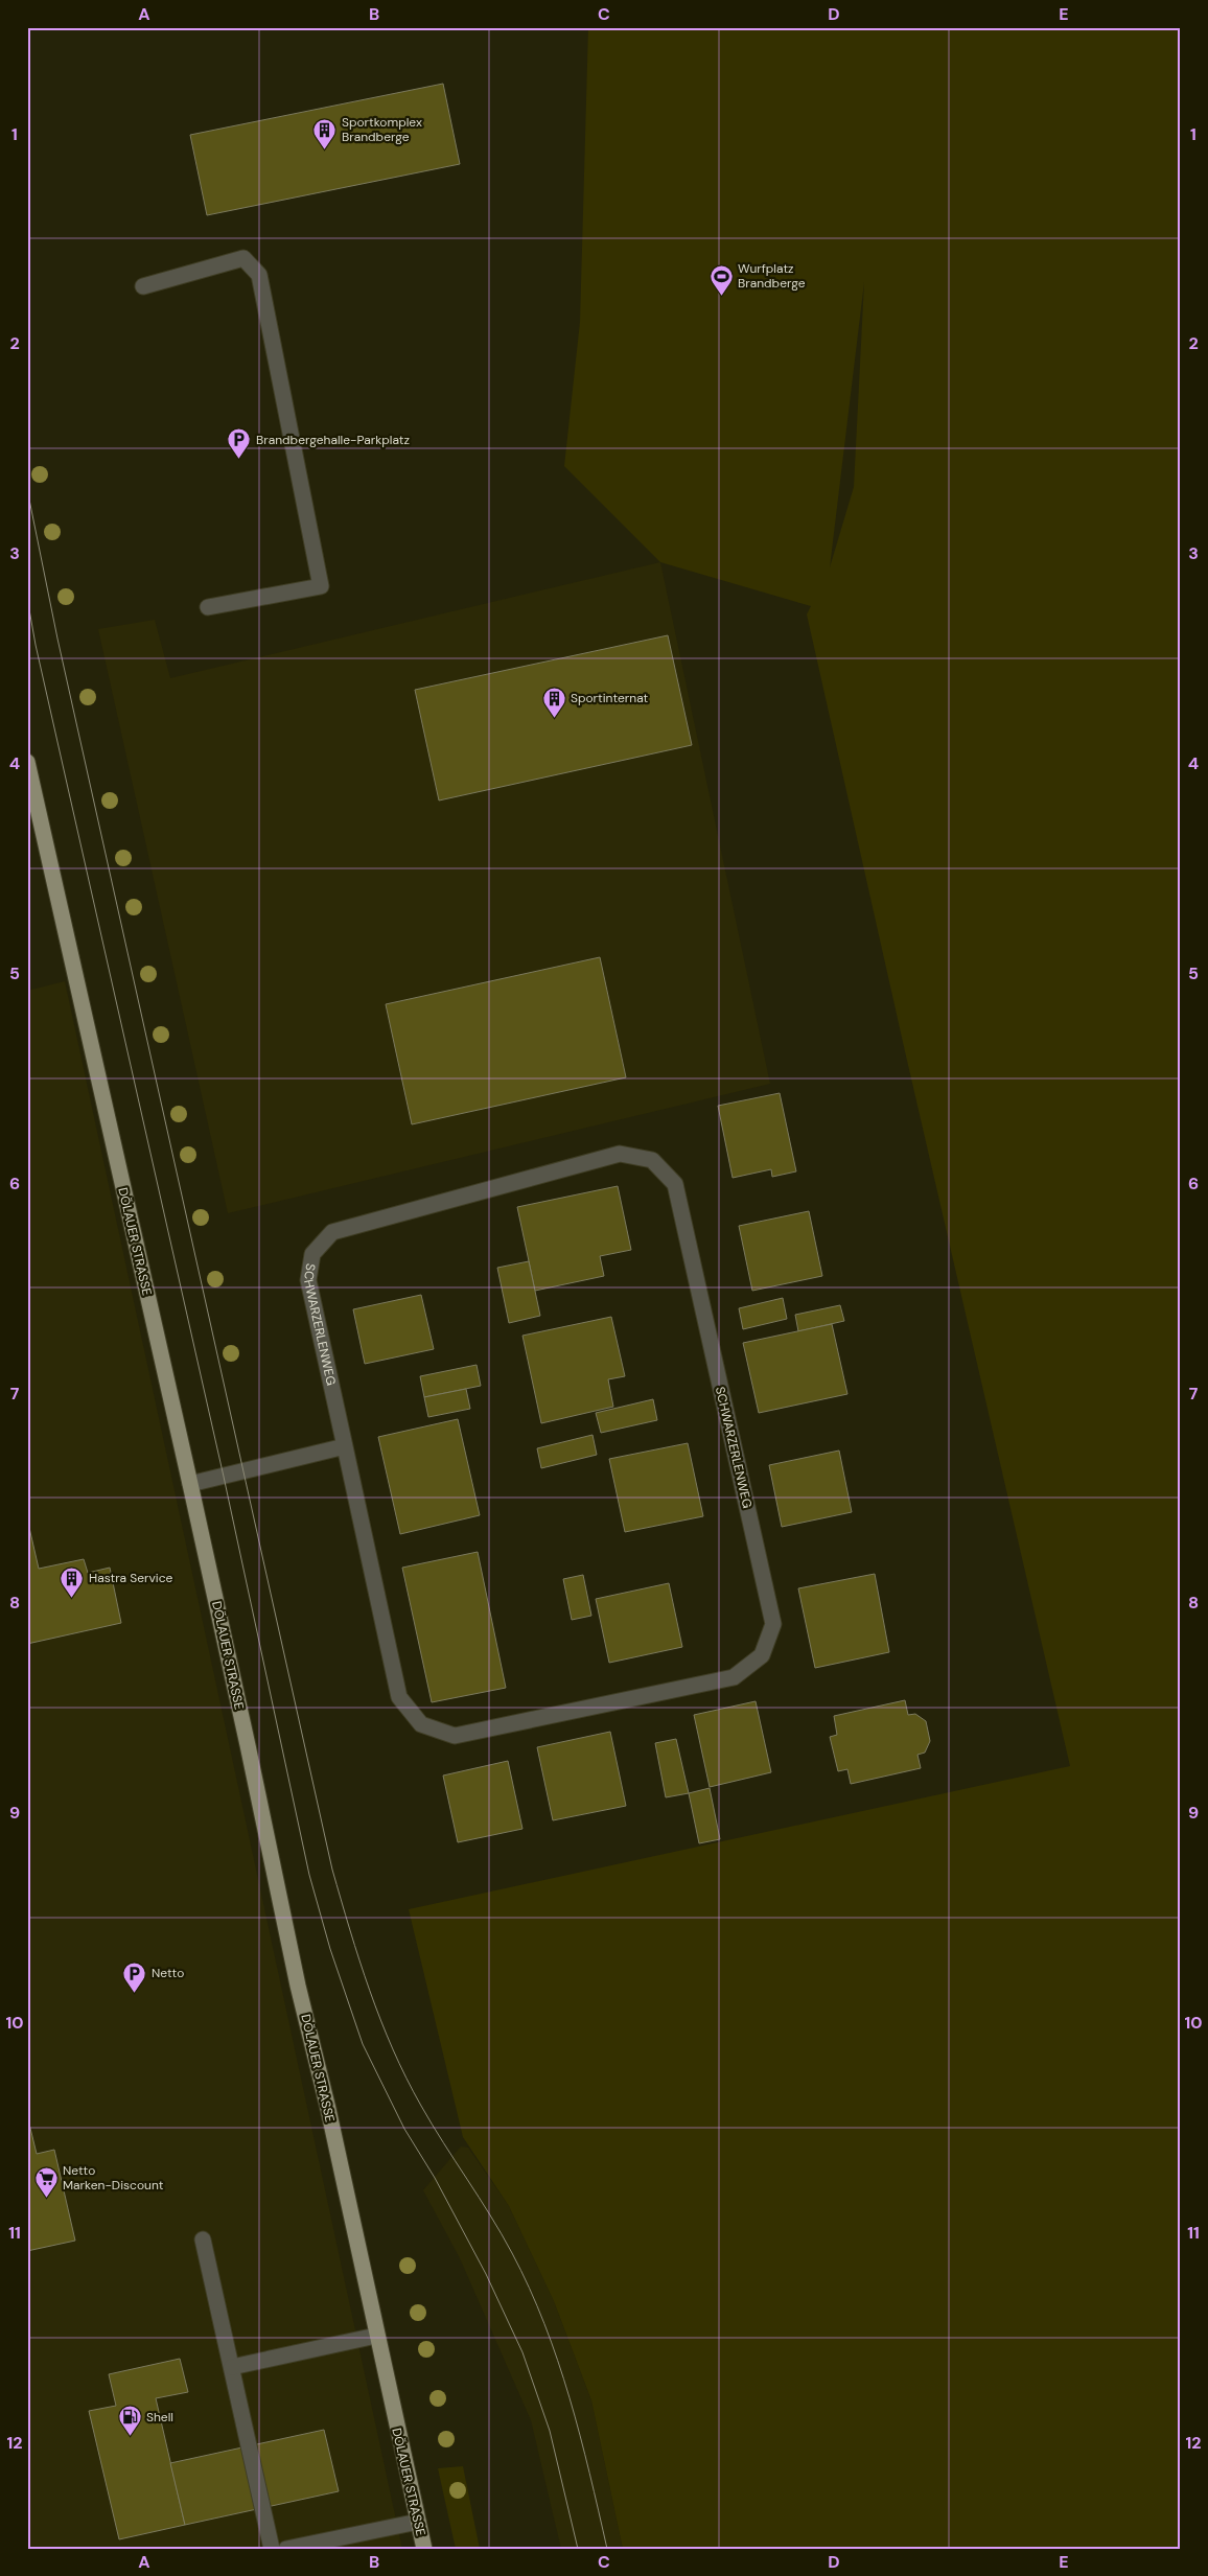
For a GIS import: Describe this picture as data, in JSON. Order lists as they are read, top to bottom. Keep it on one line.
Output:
{"streets":{"main road":["DÖLAUER STRASSE"],"street":["SCHWARZERLENWEG"]},"places":{"building":["Sportkomplex Brandberge","Sportinternat","Hastra Service"],"sports":["Wurfplatz Brandberge"],"parking":["Brandbergehalle-Parkplatz","Netto"],"supermarket":["Netto Marken-Discount"],"fuel station":["Shell"]},"grid":{"columns":["A","B","C","D","E"],"rows":["1","2","3","4","5","6","7","8","9","10","11","12"]}}
